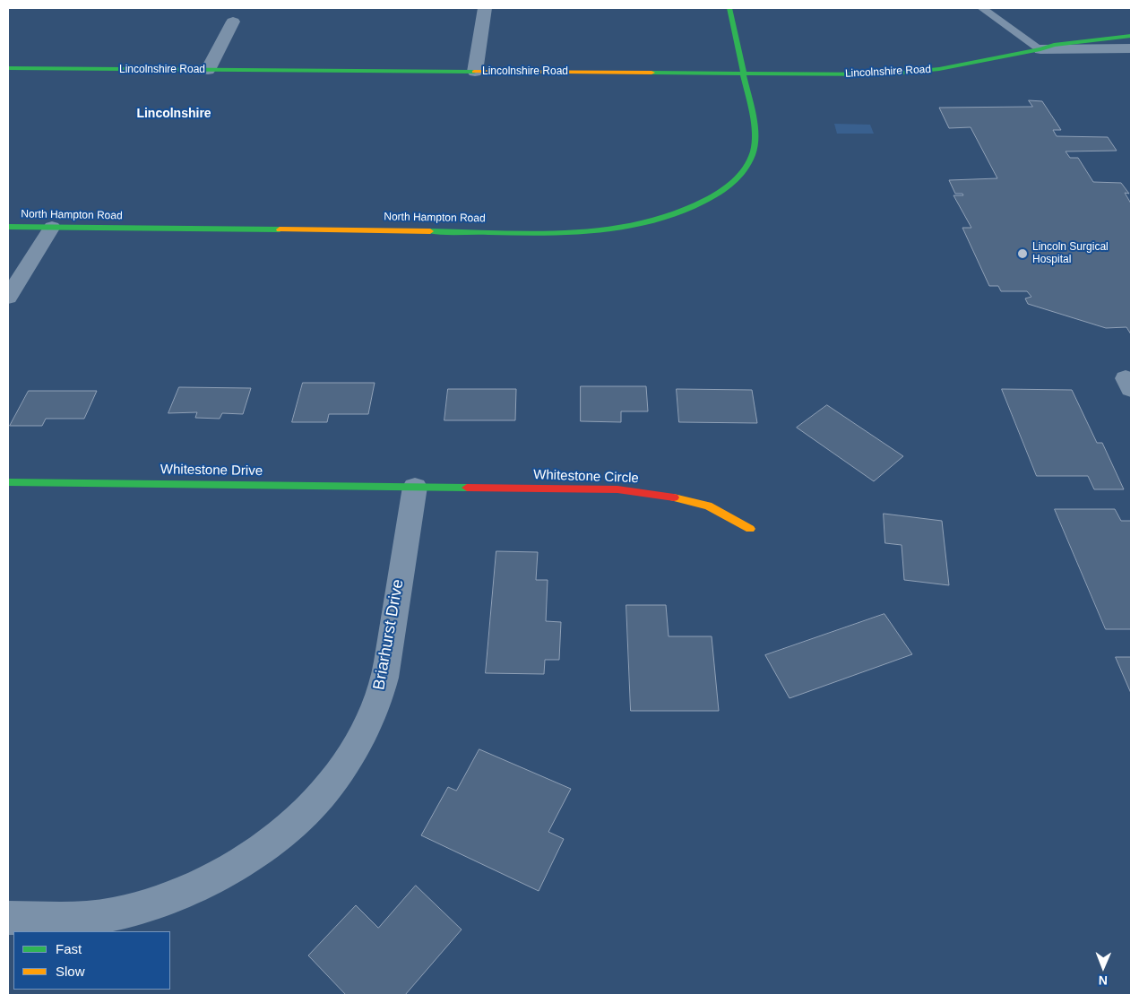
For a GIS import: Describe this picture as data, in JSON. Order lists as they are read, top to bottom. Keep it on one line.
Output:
{"streets":{"street":["Lincolnshire Road","North Hampton Road","Whitestone Drive","Whitestone Circle","Briarhurst Drive"]},"crossings":[["Lincolnshire Road","North Hampton Road"],["Whitestone Drive","Whitestone Circle"],["Whitestone Drive","Briarhurst Drive"],["Whitestone Circle","Briarhurst Drive"]],"districts":["Lincolnshire"],"places":["Lincoln Surgical Hospital"],"legend":["Fast","Slow"],"north":"bottom"}
